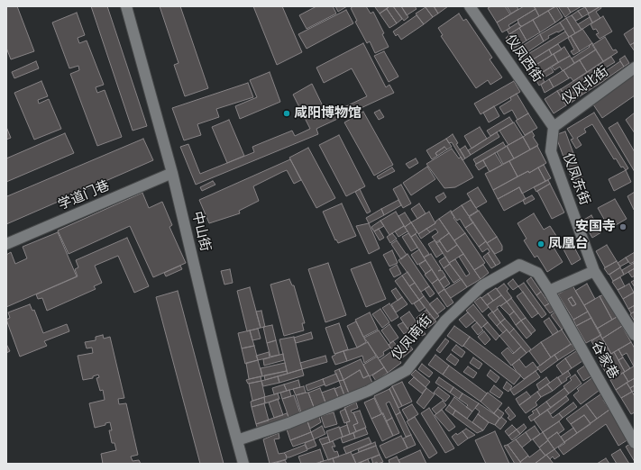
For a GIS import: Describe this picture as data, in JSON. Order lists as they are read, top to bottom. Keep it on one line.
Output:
{"streets":{"street":["仪凤西街","仪风北街","仪凤东街","学道门巷","中山街","仪凤南街","谷家巷"]},"crossings":[["仪凤西街","仪风北街"],["仪凤西街","仪凤东街"],["仪风北街","仪凤东街"],["学道门巷","中山街"],["中山街","仪凤南街"],["仪凤南街","谷家巷"]],"places":["咸阳博物馆","安国寺","凤凰台"]}
